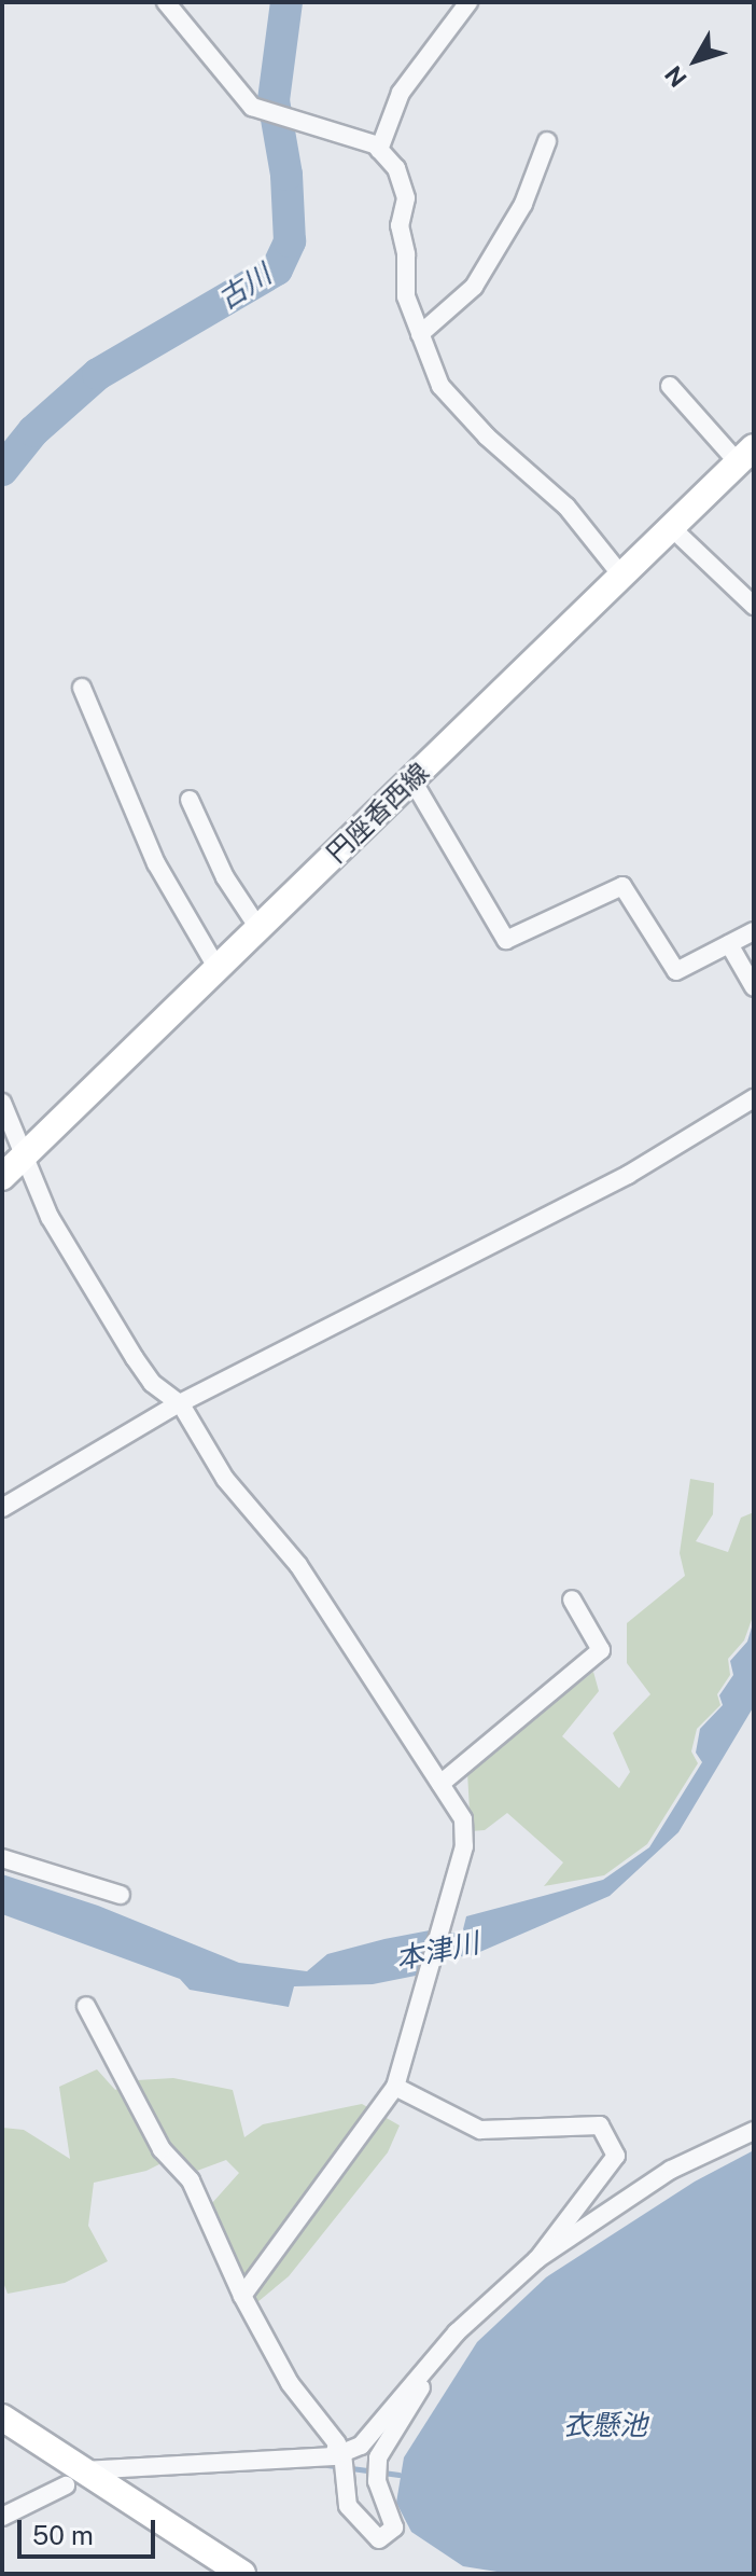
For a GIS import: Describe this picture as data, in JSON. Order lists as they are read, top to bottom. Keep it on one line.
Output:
{"streets":{"main road":["円座香西線"]},"water":["古川","本津川","衣懸池"],"scale_bar":"50 m","north":"bottom left"}
